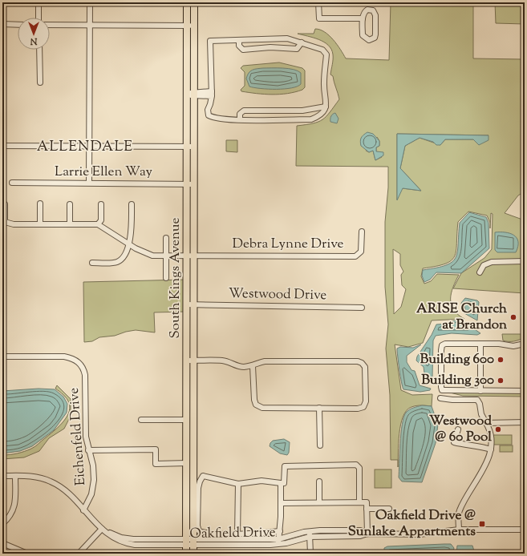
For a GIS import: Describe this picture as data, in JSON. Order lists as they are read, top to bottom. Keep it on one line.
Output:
{"streets":{"main road":["South Kings Avenue"],"street":["Larrie Ellen Way","Debra Lynne Drive","Westwood Drive","Eichenfeld Drive","Oakfield Drive"]},"crossings":[["Larrie Ellen Way","South Kings Avenue"],["Debra Lynne Drive","South Kings Avenue"],["South Kings Avenue","Westwood Drive"],["South Kings Avenue","Oakfield Drive"],["Eichenfeld Drive","Oakfield Drive"]],"districts":["ALLENDALE"],"places":{"other":["ARISE Church at Brandon","Building 600","Building 300","Westwood @ 60 Pool"],"transit":["Oakfield Drive @ Sunlake Appartments"]},"north":"bottom"}
